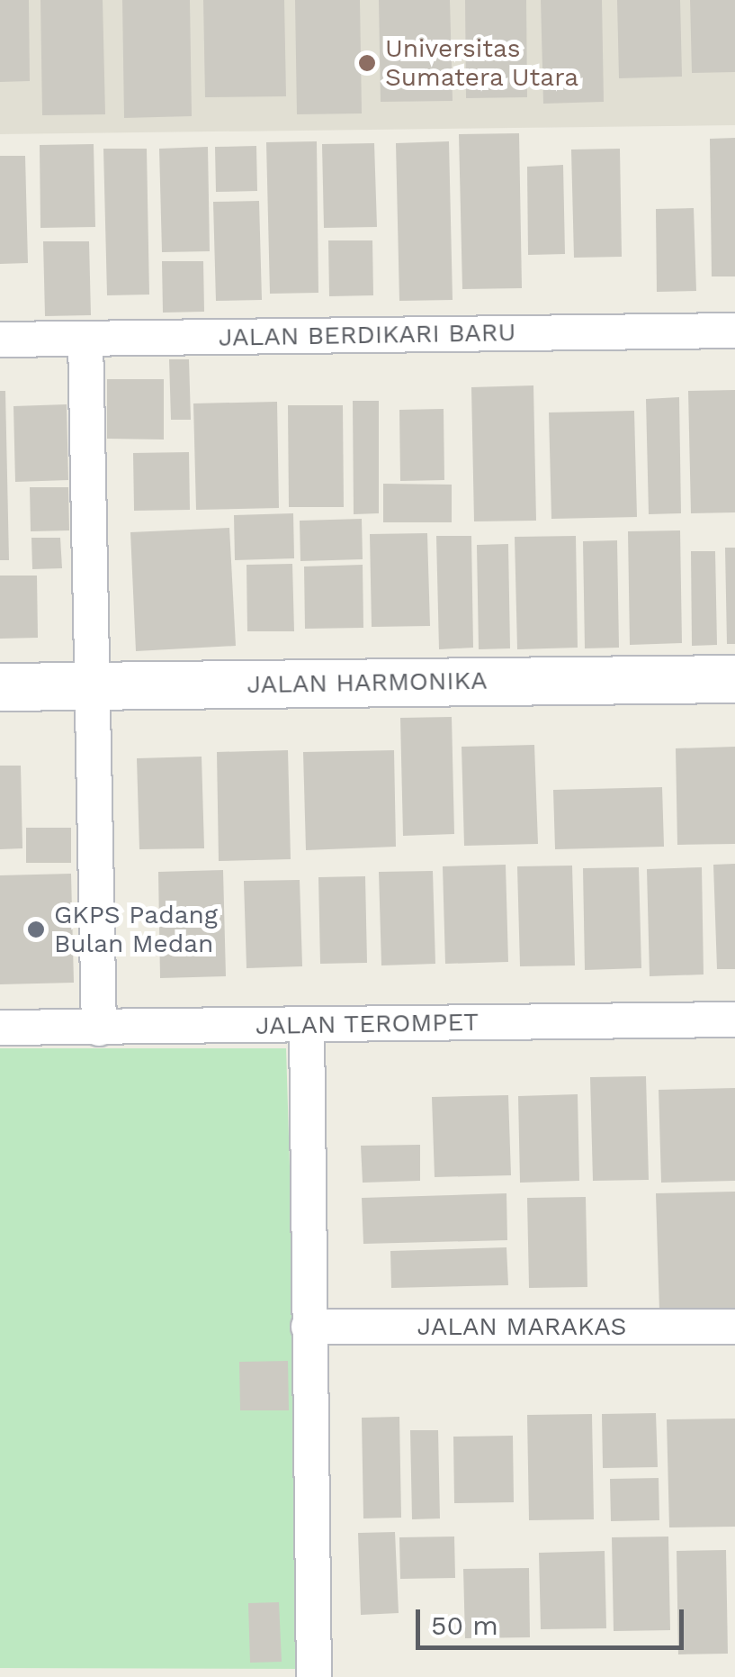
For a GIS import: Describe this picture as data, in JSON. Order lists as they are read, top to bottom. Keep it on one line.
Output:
{"streets":{"street":["JALAN BERDIKARI BARU","JALAN HARMONIKA","JALAN TEROMPET","JALAN MARAKAS"]},"places":["Universitas Sumatera Utara","GKPS Padang Bulan Medan"],"scale_bar":"50 m"}
